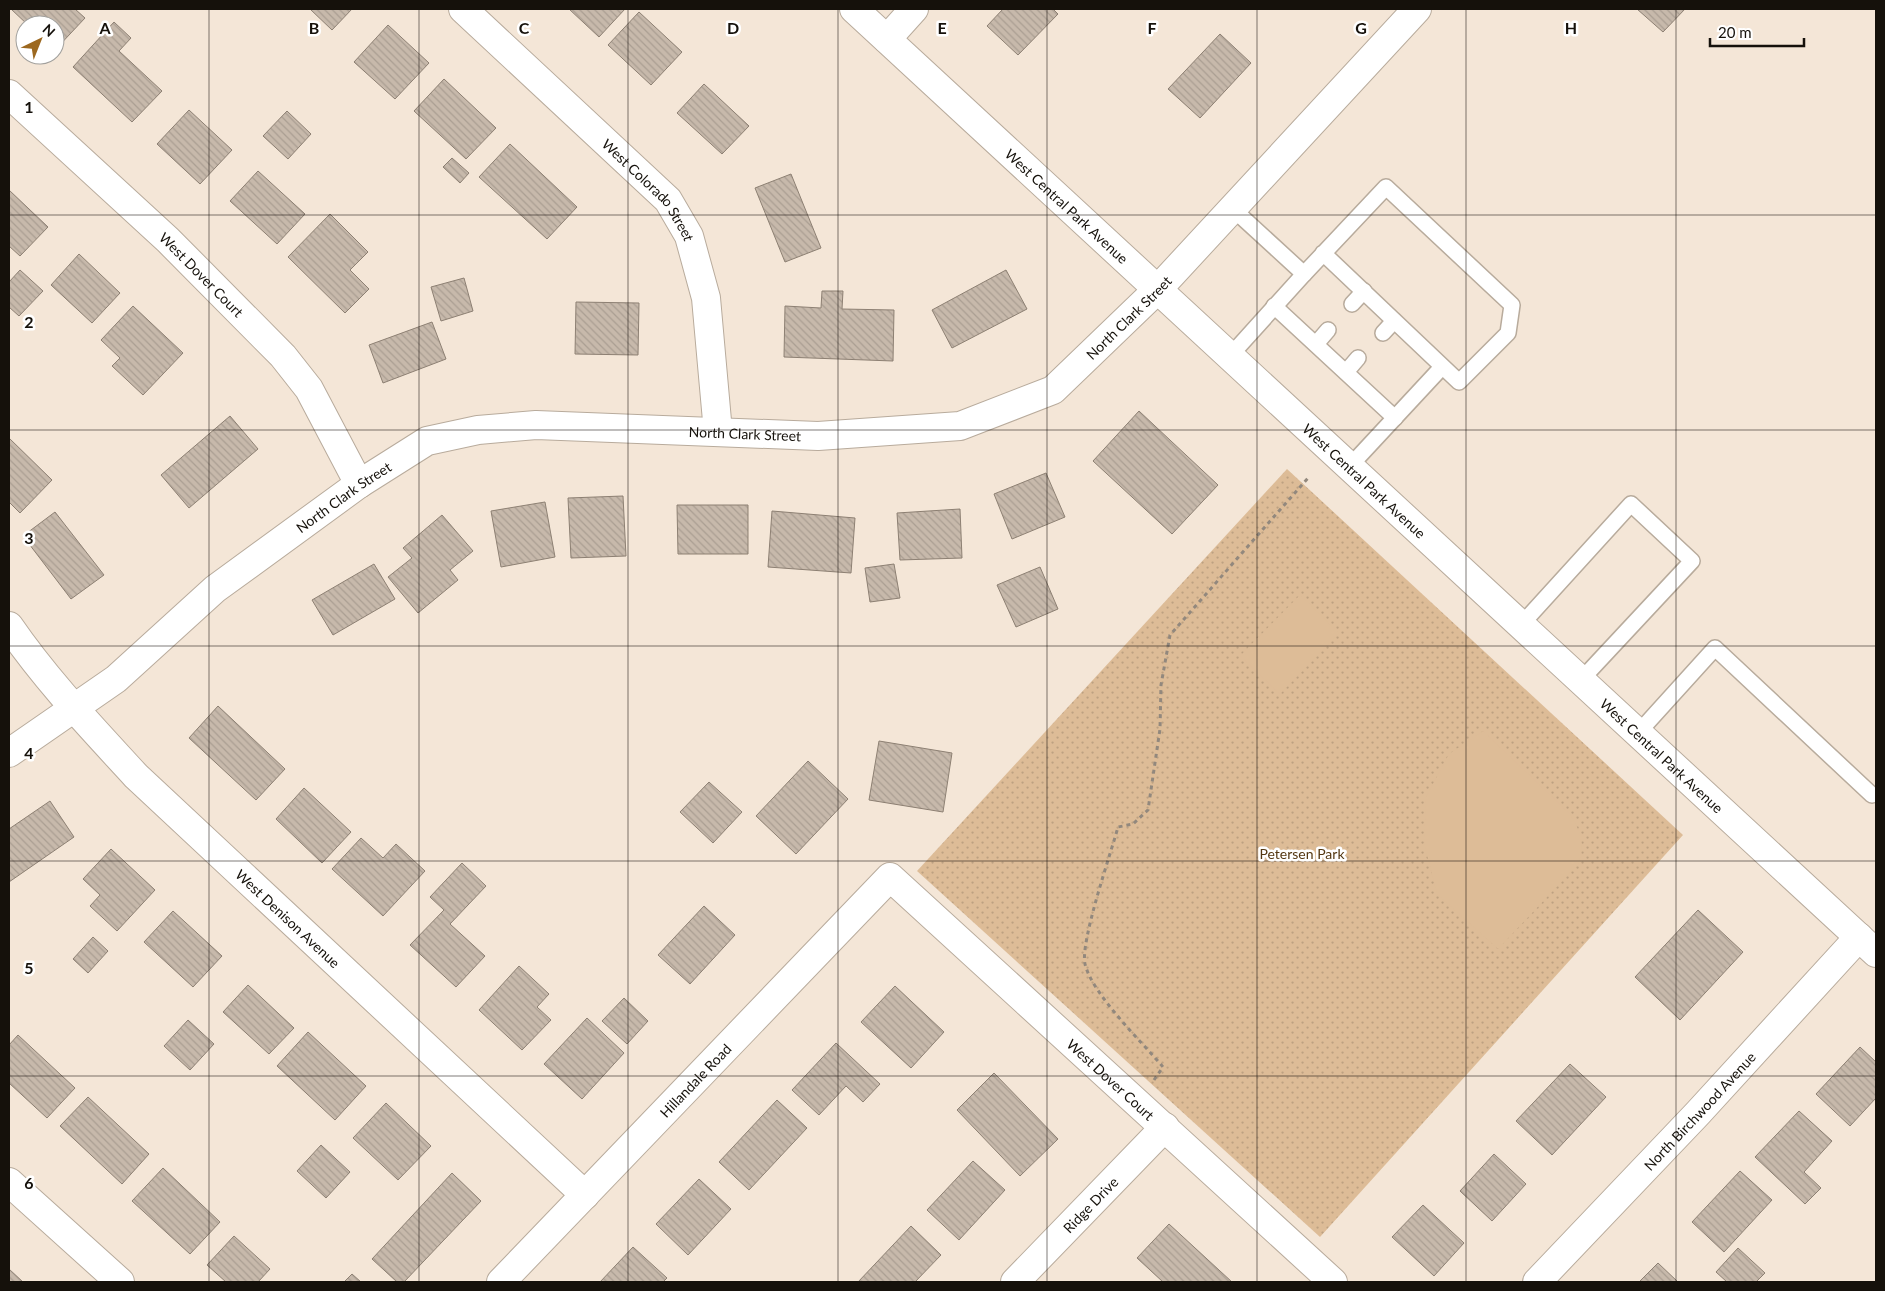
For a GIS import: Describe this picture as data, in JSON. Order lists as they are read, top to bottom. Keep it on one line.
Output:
{"streets":{"street":["West Colorado Street","West Central Park Avenue","West Dover Court","North Clark Street","West Denison Avenue","Hillandale Road","North Birchwood Avenue","Ridge Drive"]},"crossings":[["West Colorado Street","North Clark Street"],["West Central Park Avenue","North Clark Street"],["West Central Park Avenue","North Birchwood Avenue"],["West Dover Court","North Clark Street"],["West Dover Court","Hillandale Road"],["West Dover Court","Ridge Drive"],["North Clark Street","West Denison Avenue"],["West Denison Avenue","Hillandale Road"]],"parks":["Petersen Park"],"scale_bar":"20 m","north":"top right","grid":{"columns":["A","B","C","D","E","F","G","H"],"rows":["1","2","3","4","5","6"]}}
